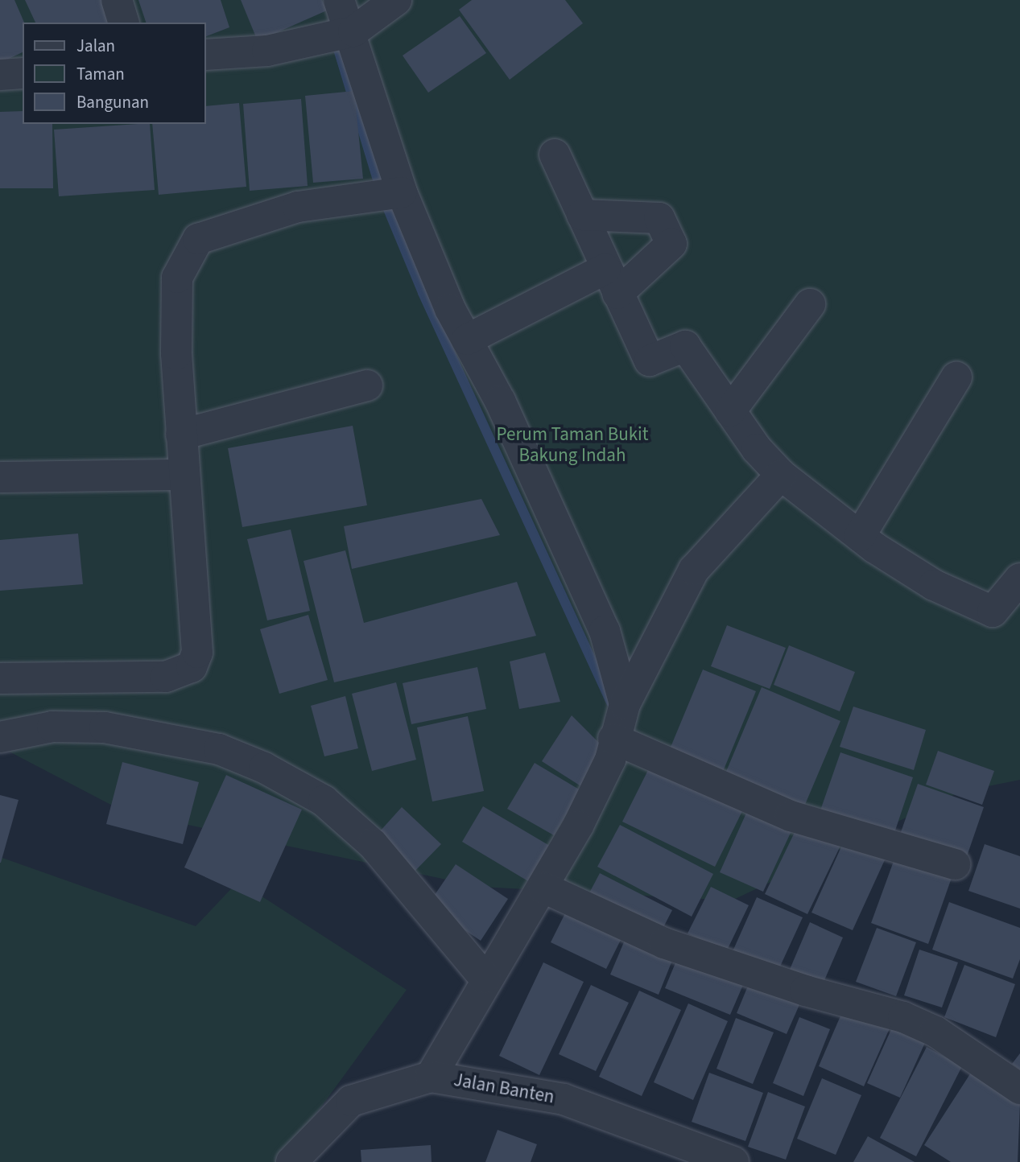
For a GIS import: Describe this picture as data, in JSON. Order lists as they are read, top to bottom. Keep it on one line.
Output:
{"streets":{"street":["Jalan Banten"]},"parks":["Perum Taman Bukit Bakung Indah"],"legend":["Jalan","Taman","Bangunan"]}
